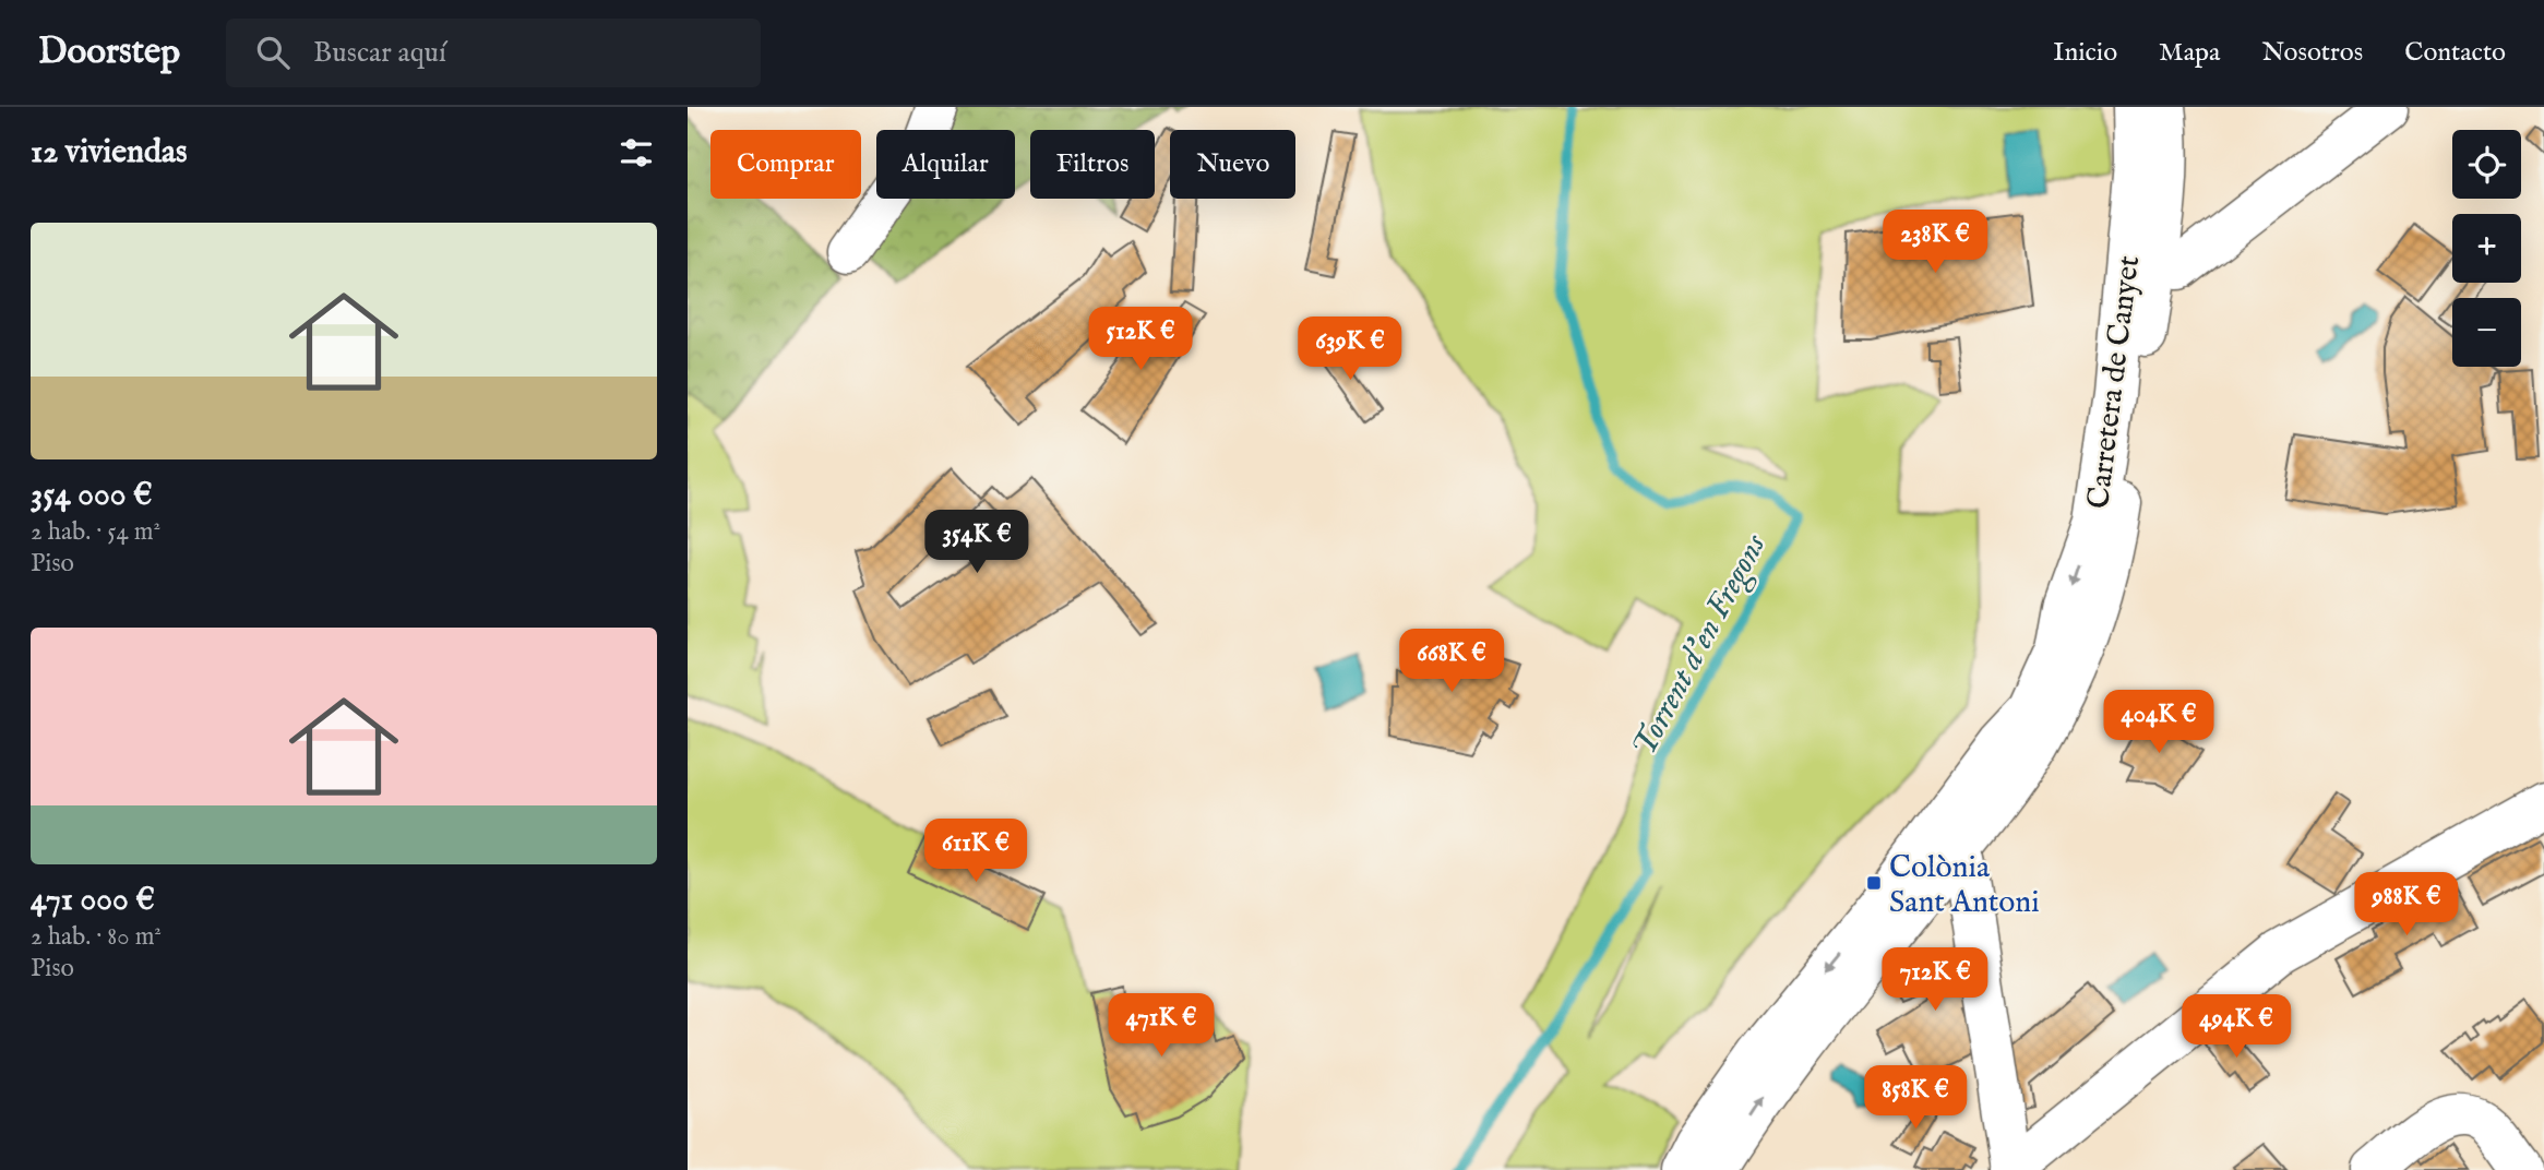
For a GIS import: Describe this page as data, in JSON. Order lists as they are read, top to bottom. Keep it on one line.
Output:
{"streets":{"street":["Carretera de Canyet"]},"water":["Torrent d'en Fregons"],"places":{"transit":["Colònia Sant Antoni"]},"page":{"header":"Doorstep","search":"Buscar aquí","nav":["Inicio","Mapa","Nosotros","Contacto"],"heading":"12 viviendas","map_buttons":["+","−"],"chip":["Comprar","Alquilar","Filtros","Nuevo"],"list":[{"name":"354 000 €","note":"2 hab. · 54 m² · Piso"},{"name":"471 000 €","note":"2 hab. · 80 m² · Piso"}],"price":["238K €","512K €","639K €","354K €","668K €","404K €","611K €","988K €","712K €","471K €","494K €","858K €"]}}
